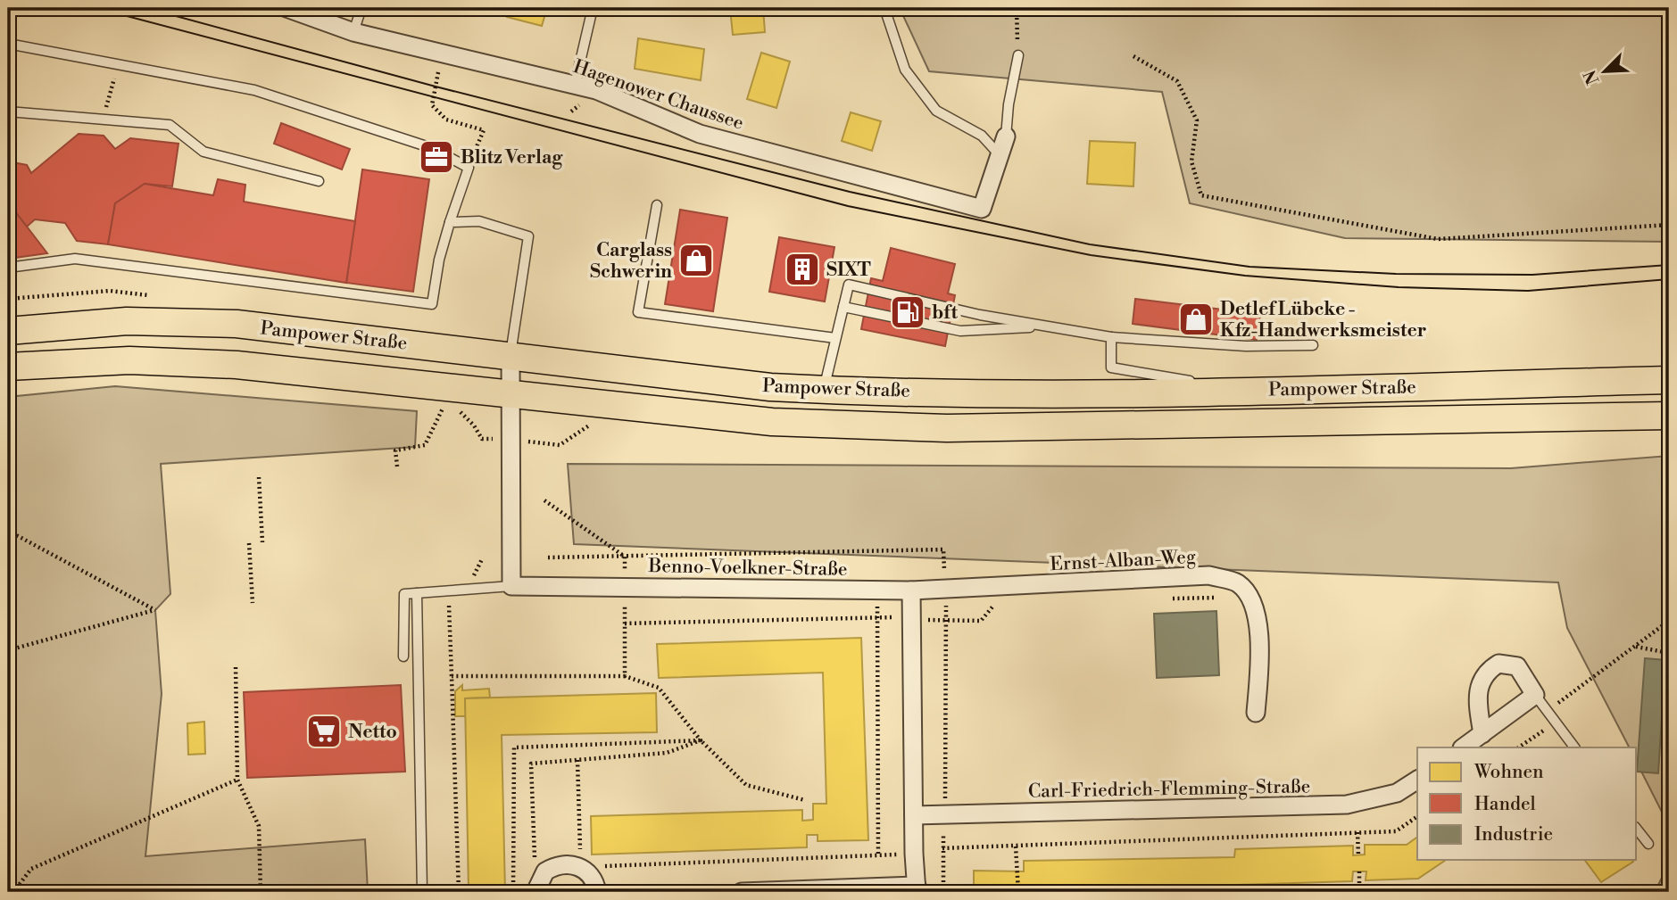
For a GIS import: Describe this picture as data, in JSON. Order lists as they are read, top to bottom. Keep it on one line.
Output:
{"streets":{"main road":["Pampower Straße"],"street":["Hagenower Chaussee","Ernst-Alban-Weg","Benno-Voelkner-Straße","Carl-Friedrich-Flemming-Straße"]},"crossings":[["Ernst-Alban-Weg","Benno-Voelkner-Straße"]],"places":{"office":["Blitz Verlag"],"shop":["Carglass Schwerin","Detlef Lübcke - Kfz-Handwerksmeister"],"building":["SIXT"],"fuel station":["bft"],"supermarket":["Netto"]},"legend":["Wohnen","Handel","Industrie"],"north":"bottom left"}
